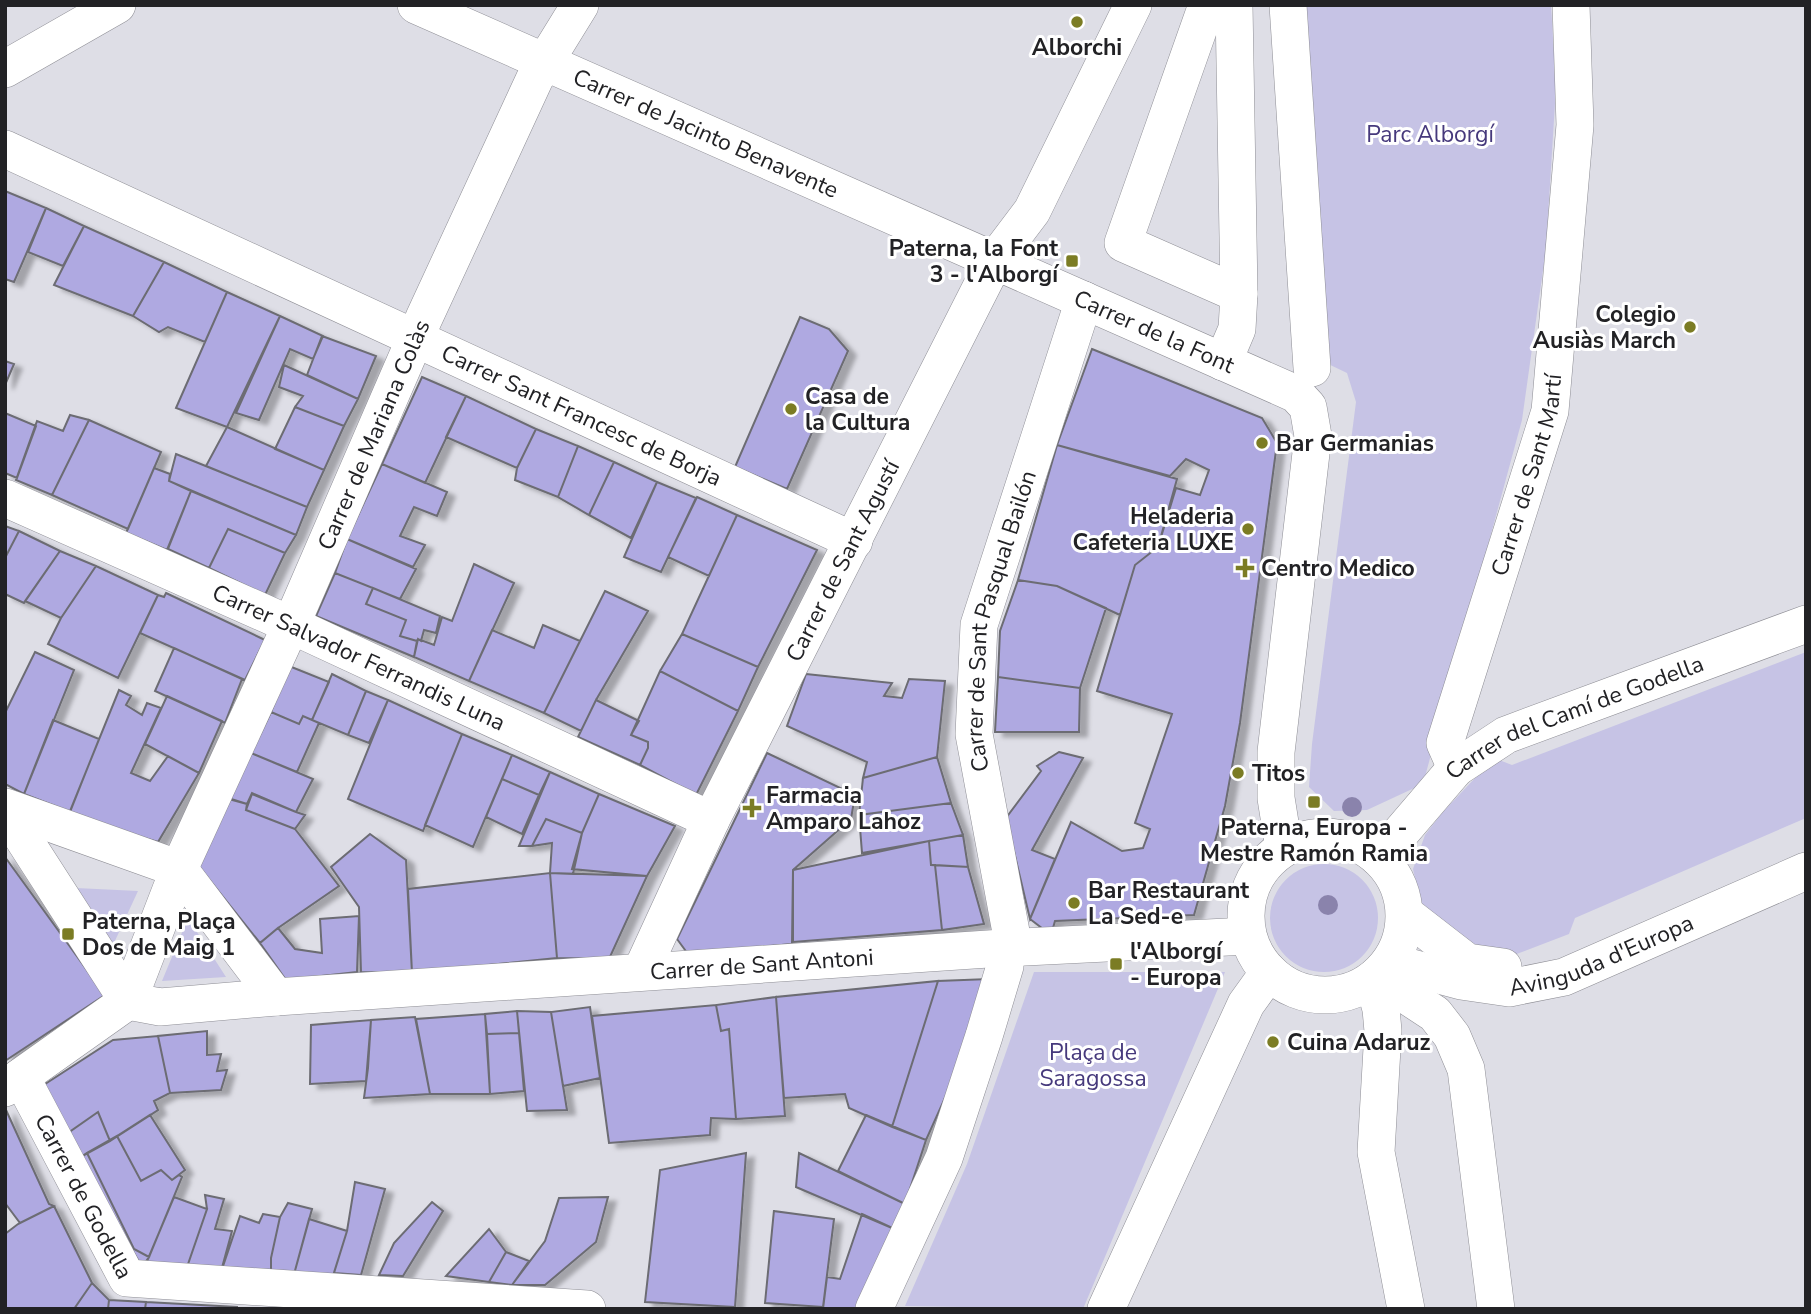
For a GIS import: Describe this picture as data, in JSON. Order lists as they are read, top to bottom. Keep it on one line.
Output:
{"streets":{"street":["Carrer de Jacinto Benavente","Carrer de la Font","Carrer Sant Francesc de Borja","Carrer de Mariana Colàs","Carrer de Sant Martí","Carrer de Sant Agustí","Carrer de Sant Pasqual Bailón","Carrer Salvador Ferrandis Luna","Carrer del Camí de Godella","Avinguda d'Europa","Carrer de Sant Antoni","Carrer de Godella"]},"crossings":[["Carrer de Jacinto Benavente","Carrer de la Font"],["Carrer de Jacinto Benavente","Carrer de Mariana Colàs"],["Carrer de Jacinto Benavente","Carrer de Sant Agustí"],["Carrer de la Font","Carrer de Sant Agustí"],["Carrer de la Font","Carrer de Sant Pasqual Bailón"],["Carrer de la Font","Carrer del Camí de Godella"],["Carrer de la Font","Avinguda d'Europa"],["Carrer de la Font","Carrer de Sant Antoni"],["Carrer Sant Francesc de Borja","Carrer de Mariana Colàs"],["Carrer Sant Francesc de Borja","Carrer de Sant Agustí"],["Carrer de Mariana Colàs","Carrer Salvador Ferrandis Luna"],["Carrer de Mariana Colàs","Carrer de Sant Antoni"],["Carrer de Sant Martí","Carrer del Camí de Godella"],["Carrer de Sant Agustí","Carrer Salvador Ferrandis Luna"],["Carrer de Sant Agustí","Carrer de Sant Antoni"],["Carrer de Sant Pasqual Bailón","Carrer de Sant Antoni"],["Carrer del Camí de Godella","Avinguda d'Europa"],["Carrer del Camí de Godella","Carrer de Sant Antoni"],["Avinguda d'Europa","Carrer de Sant Antoni"]],"parks":["Parc Alborgí","Plaça de Saragossa"],"places":{"other":["Alborchi","Colegio Ausiàs March","Casa de la Cultura","Bar Germanias","Heladeria Cafeteria LUXE","Titos","Bar Restaurant La Sed-e","Cuina Adaruz"],"transit":["Paterna, la Font 3 - l'Alborgí","Paterna, Europa - Mestre Ramón Ramia","Paterna, Plaça Dos de Maig 1","l'Alborgí - Europa"],"health":["Centro Medico","Farmacia Amparo Lahoz"]}}
